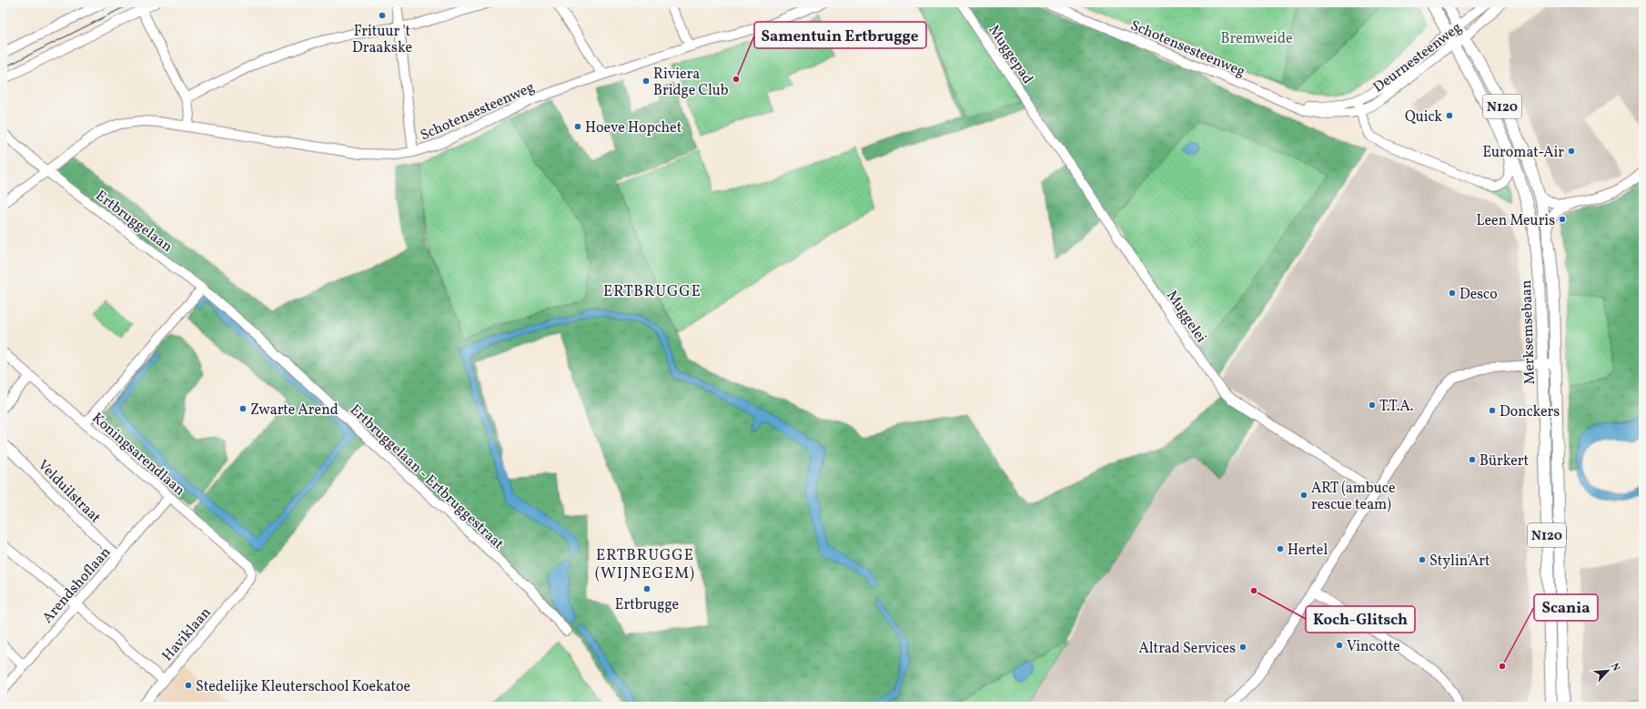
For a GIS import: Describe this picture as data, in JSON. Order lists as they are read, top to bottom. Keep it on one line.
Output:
{"streets":{"main road":["N120","Merksemsebaan"],"street":["Schotensesteenweg","Muggepad","Deurnesteenweg","Ertbruggelaan","Muggelei","Koningsarendlaan","Ertbruggelaan - Ertbruggestraat","Velduilstraat","Arendshoflaan","Haviklaan"]},"crossings":[["Schotensesteenweg","Deurnesteenweg"],["Schotensesteenweg","Ertbruggelaan"],["Muggepad","Muggelei"],["Deurnesteenweg","Merksemsebaan"],["Ertbruggelaan","Ertbruggelaan - Ertbruggestraat"],["Koningsarendlaan","Arendshoflaan"],["Koningsarendlaan","Haviklaan"],["Velduilstraat","Arendshoflaan"]],"districts":["ERTBRUGGE","ERTBRUGGE (WIJNEGEM)"],"parks":["Bremweide"],"places":["Frituur 't Draakske","Samentuin Ertbrugge","Riviera Bridge Club","Quick","Hoeve Hopchet","Euromat-Air","Leen Meuris","Desco","T.T.A.","Zwarte Arend","Donckers","Bürkert","ART (ambuce rescue team)","Hertel","Stylin'Art","Ertbrugge","Koch-Glitsch","Vincotte","Altrad Services","Scania","Stedelijke Kleuterschool Koekatoe"],"north":"top right"}
